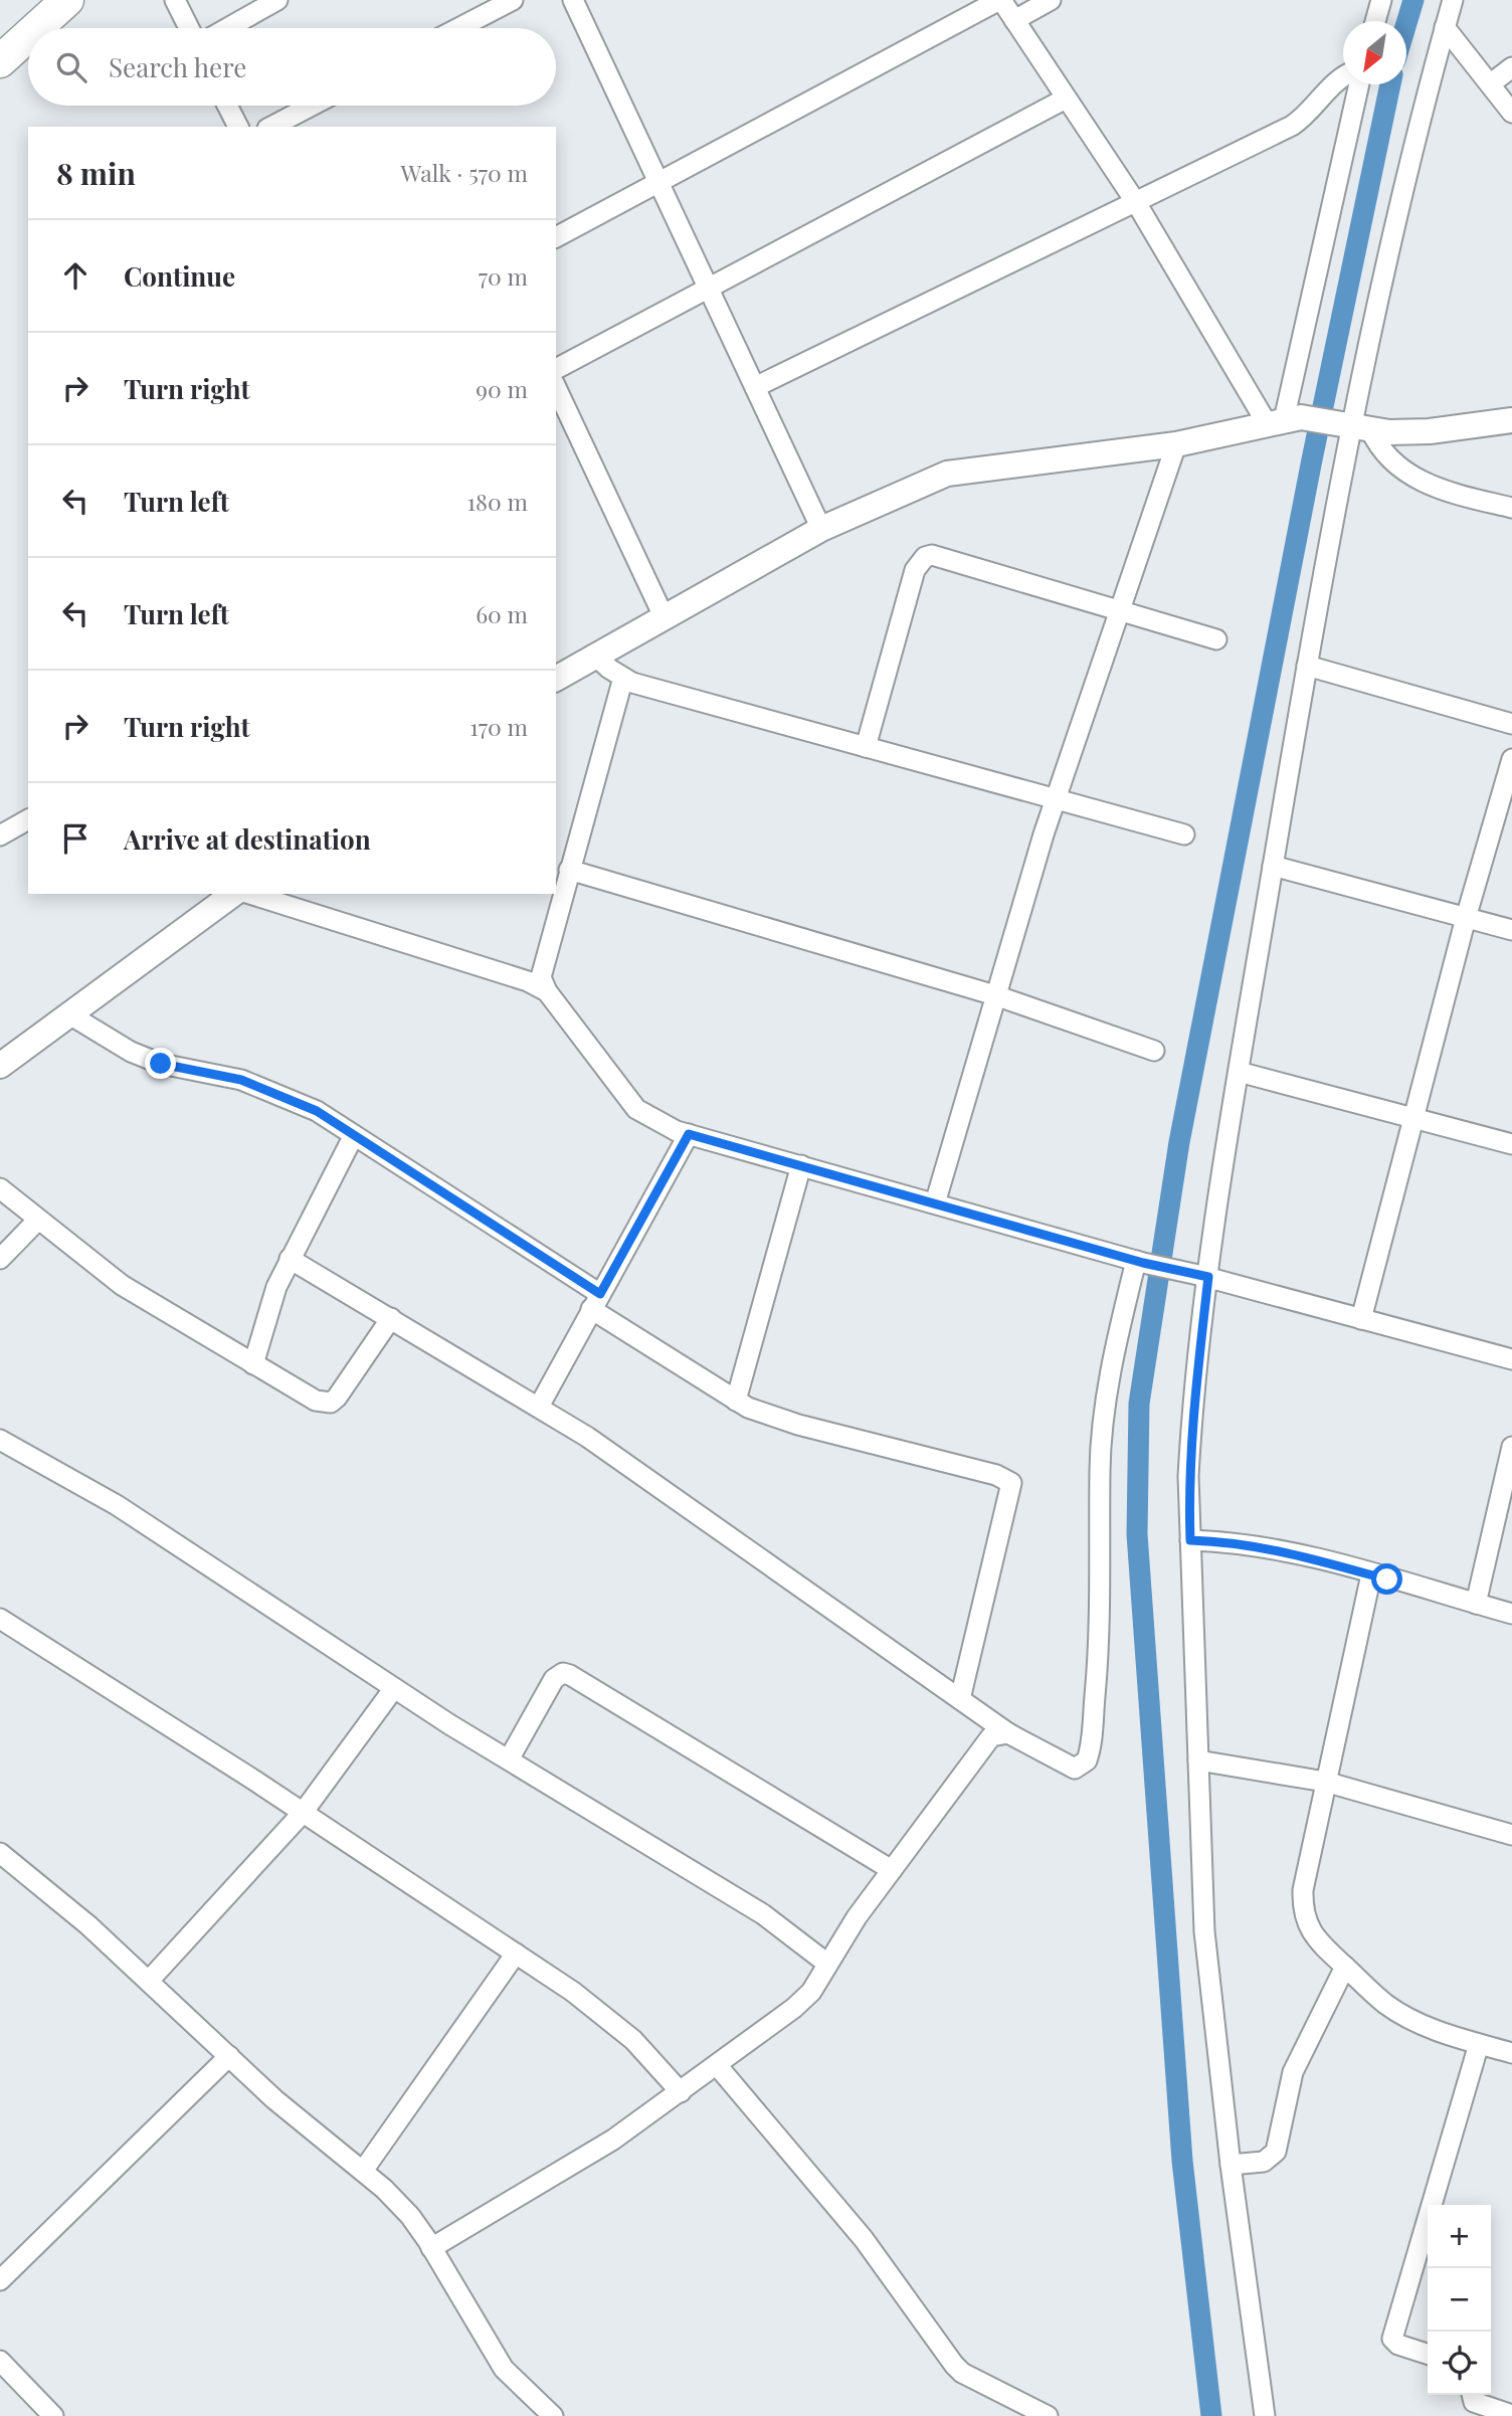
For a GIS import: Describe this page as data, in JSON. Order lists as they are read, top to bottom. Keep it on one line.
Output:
{"north":"bottom left","page":{"search":"Search here","heading":["8 min","Walk · 570 m"],"list":[["Continue","70 m"],["Turn right","90 m"],["Turn left","180 m"],["Turn left","60 m"],["Turn right","170 m"],"Arrive at destination"],"map_buttons":["+","−"]}}
